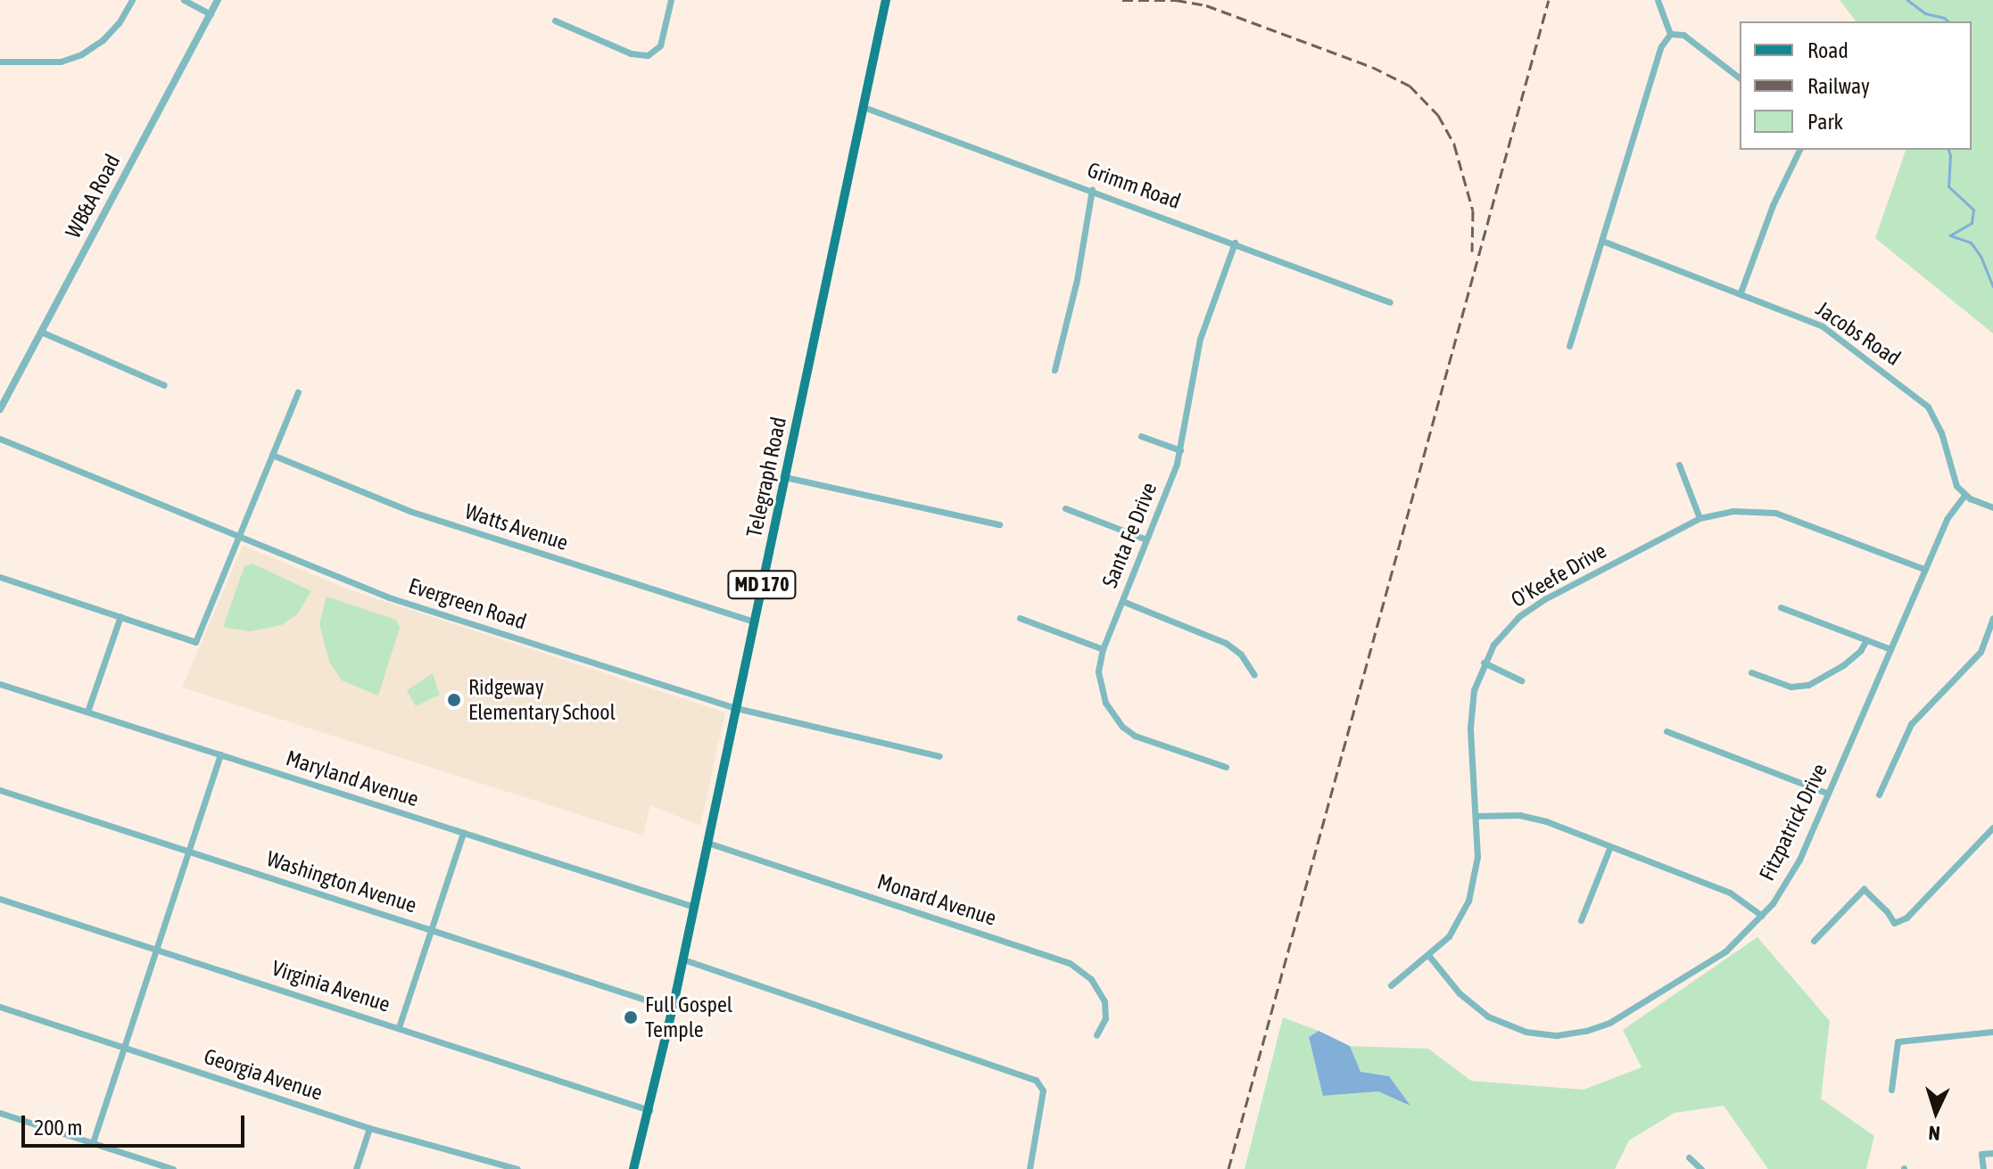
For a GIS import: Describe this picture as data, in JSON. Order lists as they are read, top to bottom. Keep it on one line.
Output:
{"streets":{"main road":["Telegraph Road","MD 170"],"street":["Grimm Road","WB&A Road","Jacobs Road","Watts Avenue","Santa Fe Drive","O'Keefe Drive","Evergreen Road","Maryland Avenue","Fitzpatrick Drive","Washington Avenue","Monard Avenue","Virginia Avenue","Georgia Avenue"]},"crossings":[["Grimm Road","Telegraph Road"],["Grimm Road","Santa Fe Drive"],["Jacobs Road","Fitzpatrick Drive"],["Telegraph Road","Watts Avenue"],["Telegraph Road","Evergreen Road"],["Telegraph Road","Maryland Avenue"],["Telegraph Road","Washington Avenue"],["Telegraph Road","Monard Avenue"],["Telegraph Road","Virginia Avenue"],["O'Keefe Drive","Fitzpatrick Drive"]],"places":["Ridgeway Elementary School","Full Gospel Temple"],"legend":["Road","Railway","Park"],"scale_bar":"200 m","north":"bottom"}
